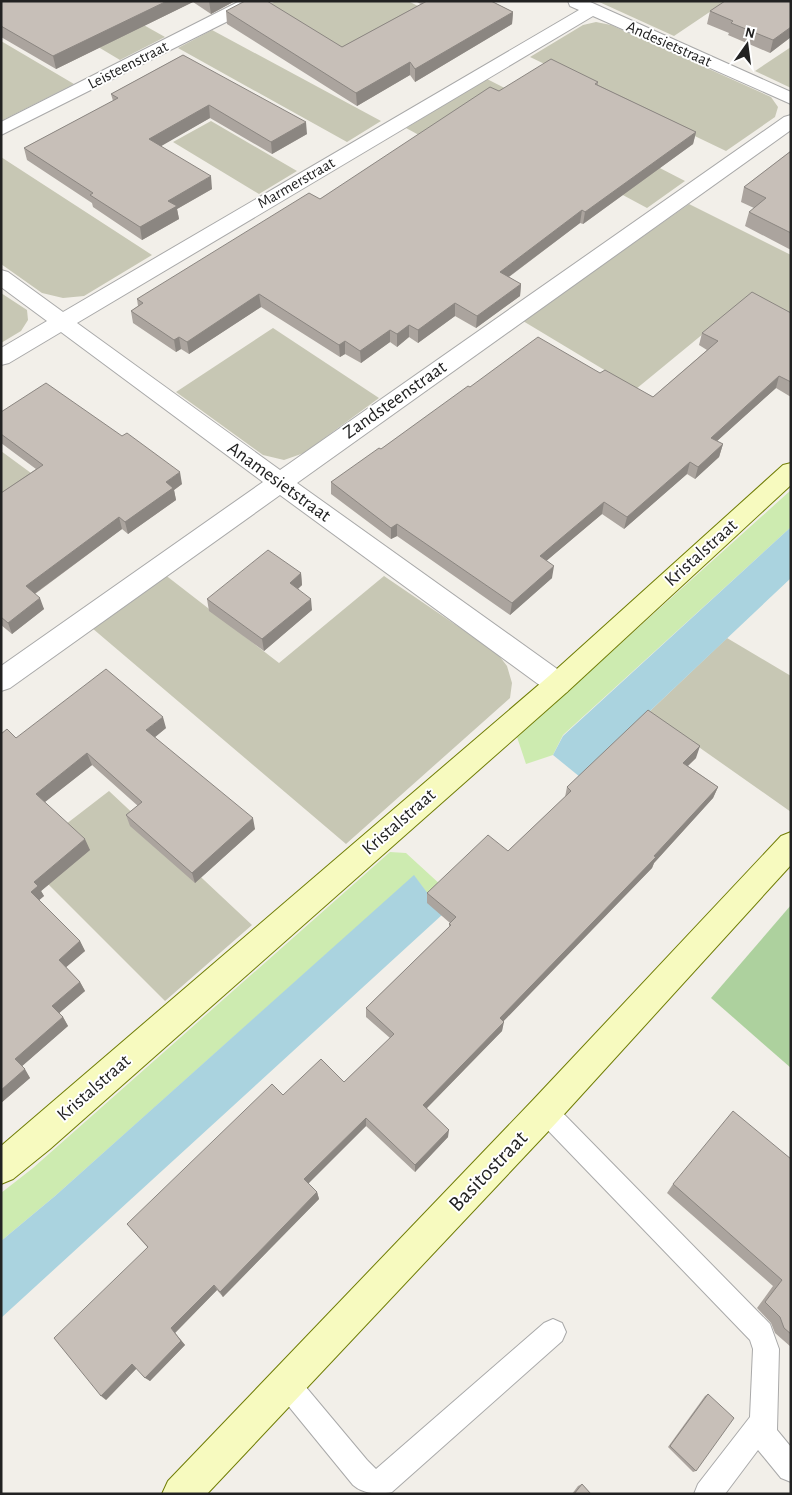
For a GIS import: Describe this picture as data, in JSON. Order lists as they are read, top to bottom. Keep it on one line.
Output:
{"streets":{"street":["Andesietstraat","Leisteenstraat","Marmerstraat","Zandsteenstraat","Anamesietstraat","Kristalstraat","Basitostraat"]},"crossings":[["Andesietstraat","Marmerstraat"],["Marmerstraat","Anamesietstraat"],["Zandsteenstraat","Anamesietstraat"],["Anamesietstraat","Kristalstraat"]],"north":"top"}
